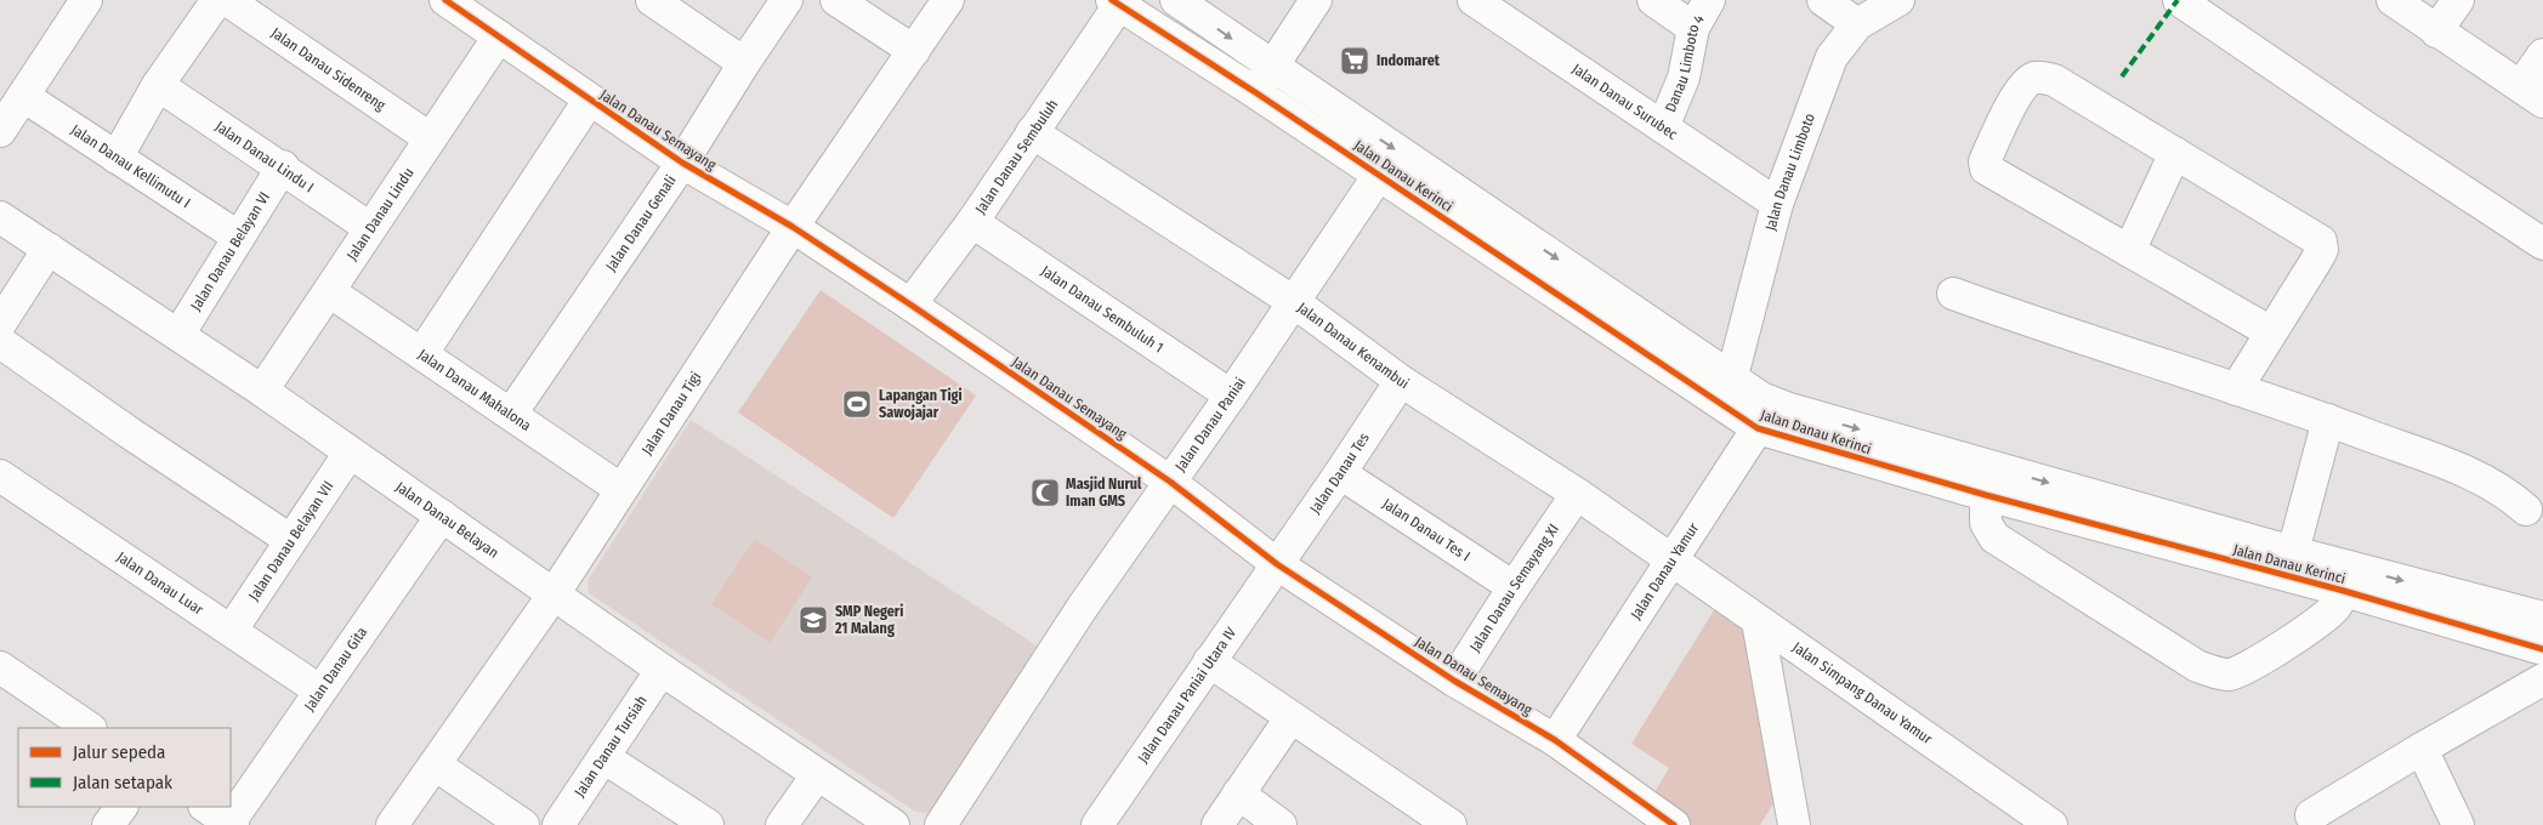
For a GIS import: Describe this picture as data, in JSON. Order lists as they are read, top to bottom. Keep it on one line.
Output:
{"streets":{"street":["Danau Limboto 4","Jalan Danau Sidenreng","Jalan Danau Surubec","Jalan Danau Semayang","Jalan Danau Lindu I","Jalan Danau Sembuluh","Jalan Danau Kellimutu I","Jalan Danau Limboto","Jalan Danau Kerinci","Jalan Danau Lindu","Jalan Danau Genali","Jalan Danau Belayan VI","Jalan Danau Sembuluh 1","Jalan Danau Kenambui","Jalan Danau Mahalona","Jalan Danau Tigi","Jalan Danau Paniai","Jalan Danau Tes","Jalan Danau Belayan","Jalan Danau Tes I","Jalan Danau Belayan VII","Jalan Danau Yamur","Jalan Danau Luar","Jalan Danau Semayang XI","Jalan Danau Gita","Jalan Danau Paniai Utara IV","Jalan Simpang Danau Yamur","Jalan Danau Tursiah"]},"crossings":[["Danau Limboto 4","Jalan Danau Surubec"],["Jalan Danau Sidenreng","Jalan Danau Lindu"],["Jalan Danau Surubec","Jalan Danau Limboto"],["Jalan Danau Semayang","Jalan Danau Sembuluh"],["Jalan Danau Semayang","Jalan Danau Lindu"],["Jalan Danau Semayang","Jalan Danau Genali"],["Jalan Danau Semayang","Jalan Danau Tigi"],["Jalan Danau Semayang","Jalan Danau Paniai"],["Jalan Danau Semayang","Jalan Danau Tes"],["Jalan Danau Semayang","Jalan Danau Yamur"],["Jalan Danau Semayang","Jalan Danau Semayang XI"],["Jalan Danau Semayang","Jalan Danau Paniai Utara IV"],["Jalan Danau Lindu I","Jalan Danau Lindu"],["Jalan Danau Lindu I","Jalan Danau Belayan VI"],["Jalan Danau Sembuluh","Jalan Danau Kerinci"],["Jalan Danau Sembuluh","Jalan Danau Sembuluh 1"],["Jalan Danau Sembuluh","Jalan Danau Kenambui"],["Jalan Danau Kellimutu I","Jalan Danau Belayan VI"],["Jalan Danau Limboto","Jalan Danau Kerinci"],["Jalan Danau Kerinci","Jalan Danau Paniai"],["Jalan Danau Kerinci","Jalan Danau Yamur"],["Jalan Danau Lindu","Jalan Danau Mahalona"],["Jalan Danau Lindu","Jalan Danau Belayan"],["Jalan Danau Genali","Jalan Danau Mahalona"],["Jalan Danau Belayan VI","Jalan Danau Belayan"],["Jalan Danau Sembuluh 1","Jalan Danau Paniai"],["Jalan Danau Kenambui","Jalan Danau Paniai"],["Jalan Danau Kenambui","Jalan Danau Tes"],["Jalan Danau Kenambui","Jalan Danau Yamur"],["Jalan Danau Kenambui","Jalan Danau Semayang XI"],["Jalan Danau Kenambui","Jalan Simpang Danau Yamur"],["Jalan Danau Mahalona","Jalan Danau Tigi"],["Jalan Danau Tigi","Jalan Danau Belayan"],["Jalan Danau Tes","Jalan Danau Tes I"],["Jalan Danau Tes","Jalan Danau Paniai Utara IV"],["Jalan Danau Belayan","Jalan Danau Belayan VII"],["Jalan Danau Belayan","Jalan Danau Gita"],["Jalan Danau Belayan","Jalan Danau Tursiah"],["Jalan Danau Tes I","Jalan Danau Semayang XI"],["Jalan Danau Belayan VII","Jalan Danau Luar"],["Jalan Danau Yamur","Jalan Simpang Danau Yamur"],["Jalan Danau Luar","Jalan Danau Gita"]],"places":{"supermarket":["Indomaret"],"sports":["Lapangan Tigi Sawojajar"],"mosque":["Masjid Nurul Iman GMS"],"school or university":["SMP Negeri 21 Malang"]},"legend":["Jalur sepeda","Jalan setapak"]}
